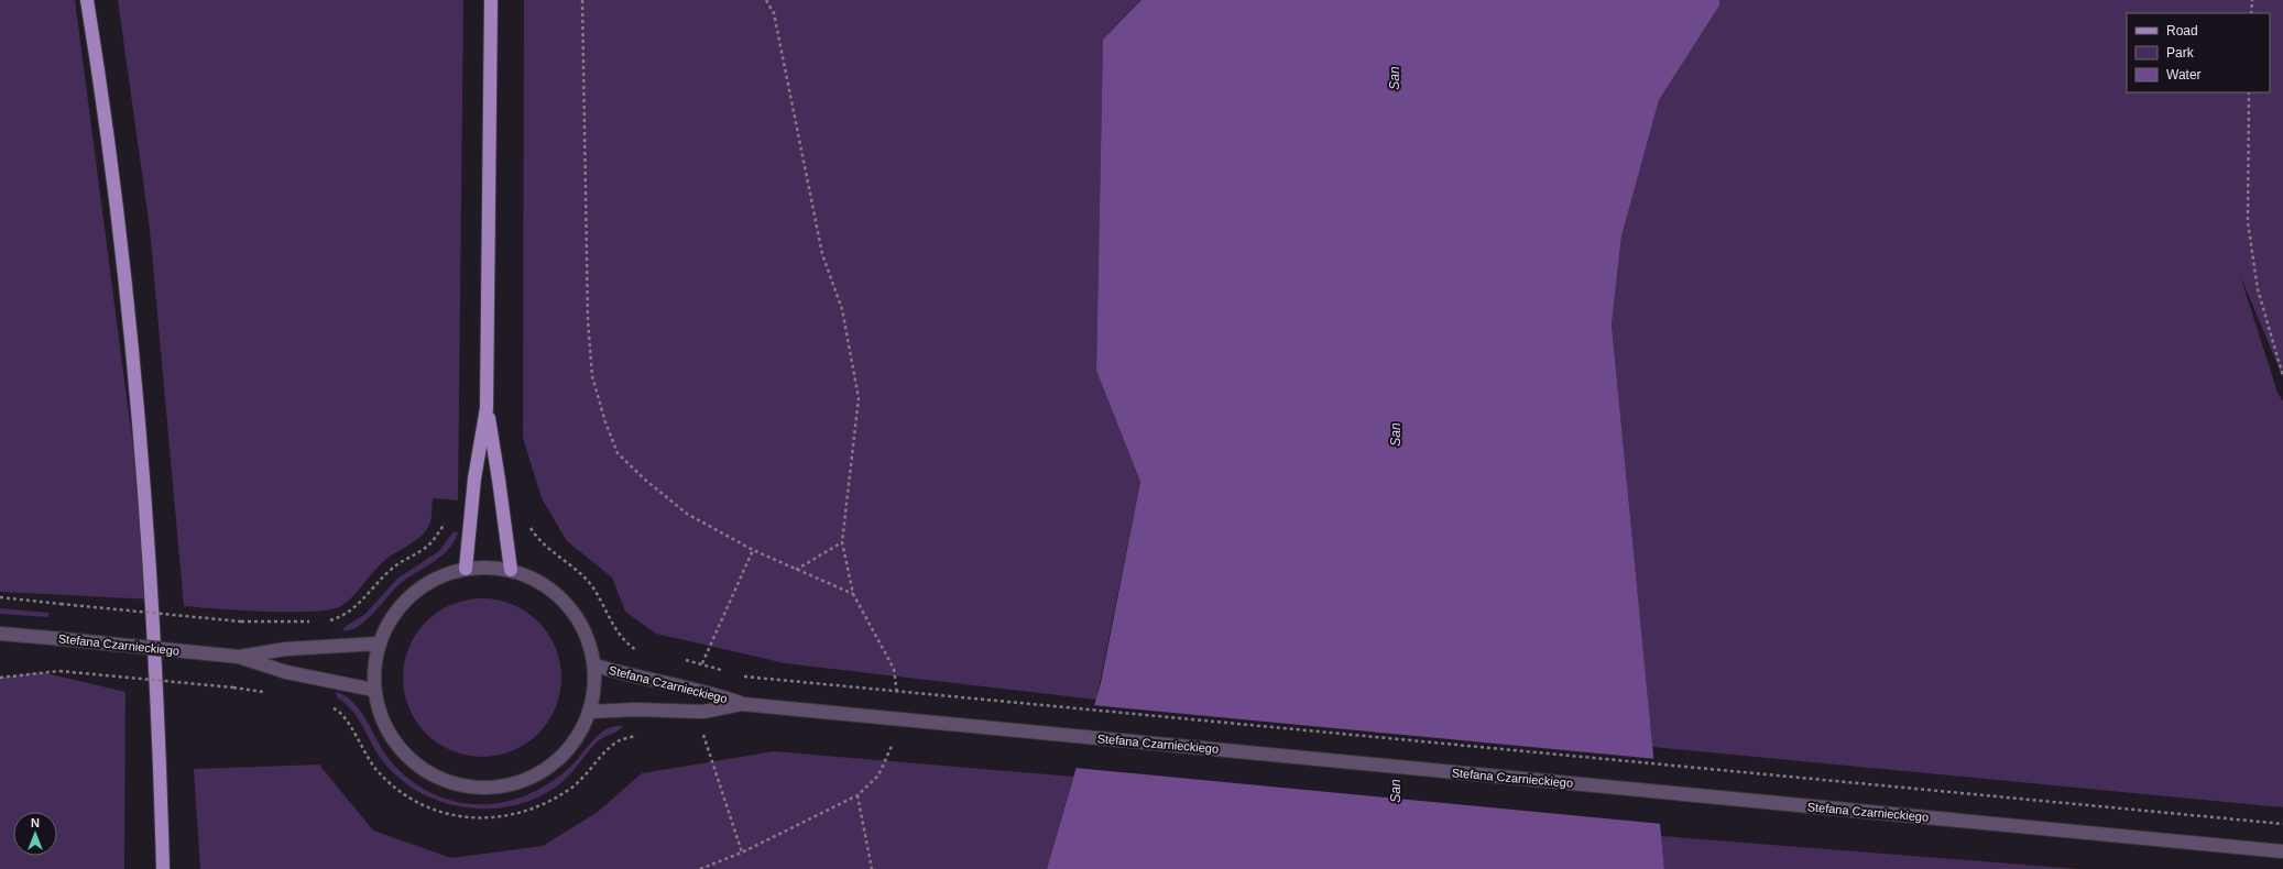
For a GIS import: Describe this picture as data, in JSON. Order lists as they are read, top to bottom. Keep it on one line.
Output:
{"streets":{"street":["Stefana Czarnieckiego"]},"water":["San"],"legend":["Road","Park","Water"],"north":"top"}
